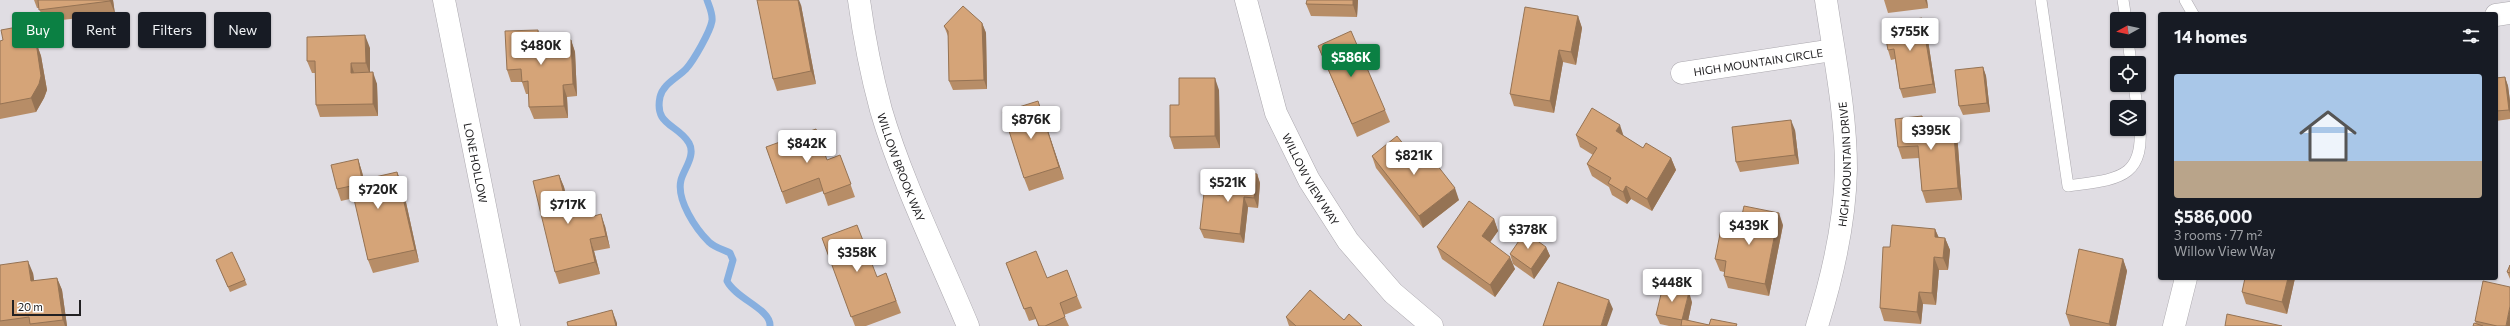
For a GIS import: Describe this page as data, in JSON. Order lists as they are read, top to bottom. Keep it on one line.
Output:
{"streets":{"street":["HIGH MOUNTAIN CIRCLE","LONE HOLLOW","HIGH MOUNTAIN DRIVE","WILLOW BROOK WAY","WILLOW VIEW WAY"]},"crossings":[["HIGH MOUNTAIN CIRCLE","HIGH MOUNTAIN DRIVE"]],"scale_bar":"20 m","north":"left","page":{"chip":["Buy","Rent","Filters","New"],"heading":"14 homes","price":["$755K","$480K","$586K","$876K","$395K","$842K","$821K","$521K","$720K","$717K","$439K","$378K","$358K","$448K"],"list":[{"name":"$586,000","note":"3 rooms · 77 m² · Willow View Way"}],"scale":"20 m"}}
